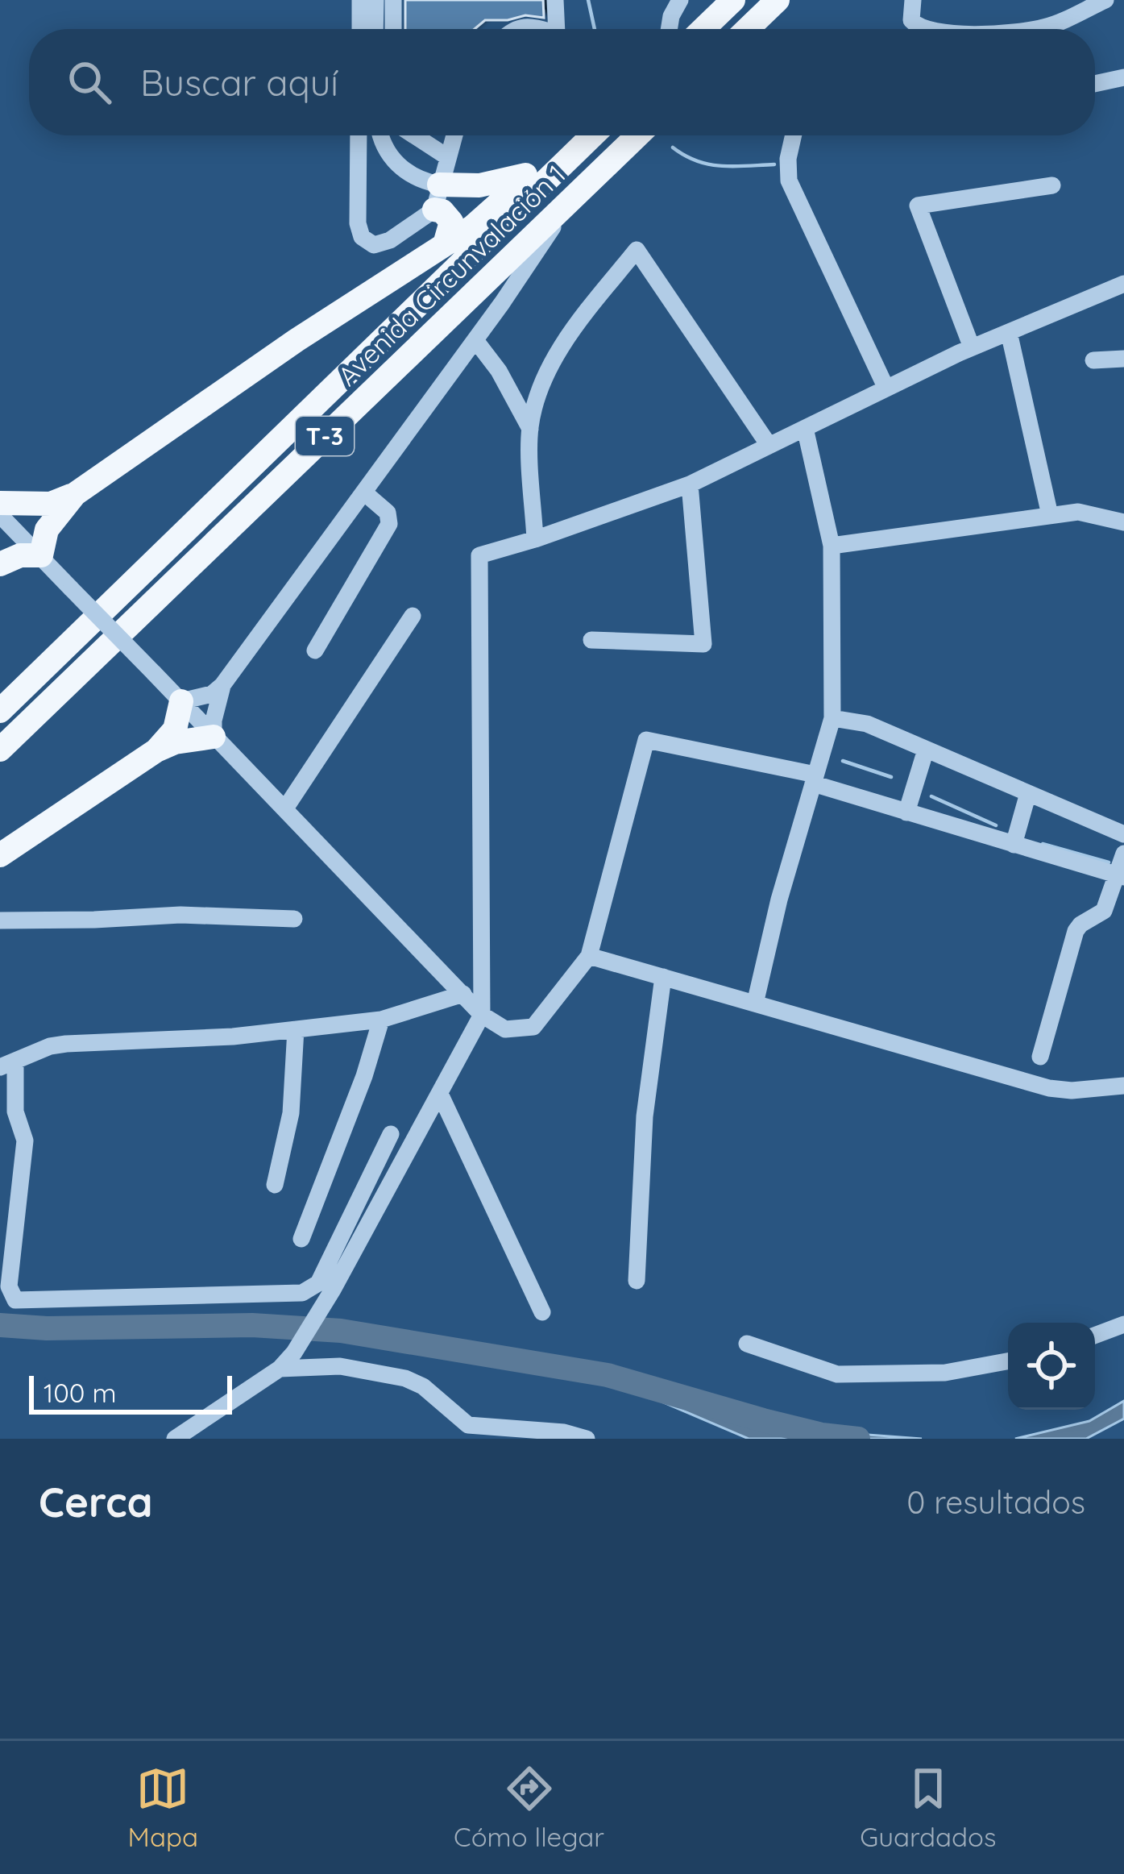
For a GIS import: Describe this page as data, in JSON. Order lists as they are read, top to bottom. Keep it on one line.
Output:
{"streets":{"main road":["Avenida Circunvalación 1","T-3"]},"scale_bar":"100 m","page":{"search":"Buscar aquí","scale":"100 m","heading":["Cerca","0 resultados"],"nav":["Mapa","Cómo llegar","Guardados"]}}
